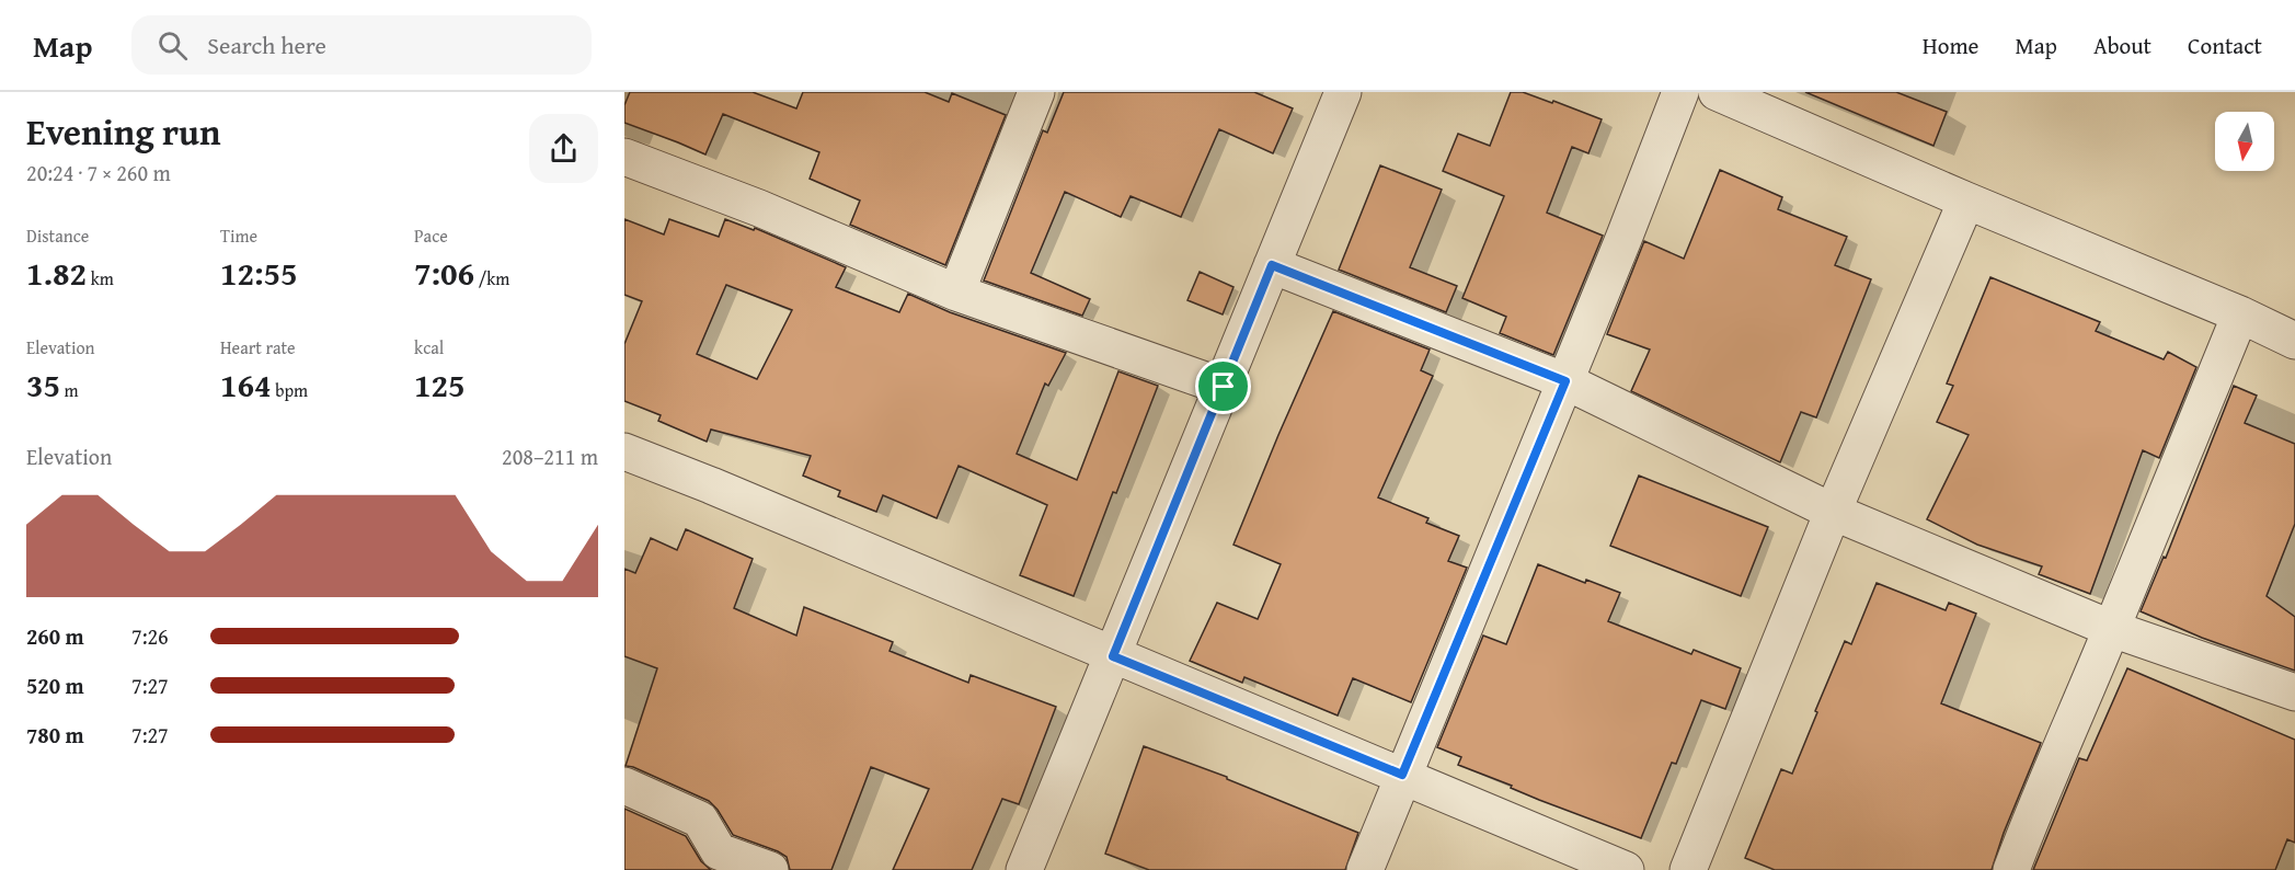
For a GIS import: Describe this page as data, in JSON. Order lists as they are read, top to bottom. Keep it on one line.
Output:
{"north":"bottom","page":{"header":"Map","search":"Search here","nav":["Home","Map","About","Contact"],"heading":["Evening run","20:24 · 7 × 260 m"],"stats":[["Distance","1.82 km"],["Time","12:55"],["Pace","7:06 /km"],["Elevation","35 m"],["Heart rate","164 bpm"],["kcal","125"]],"chart":["Elevation","208–211 m"],"list":[{"name":"260 m","note":"7:26"},{"name":"520 m","note":"7:27"},{"name":"780 m","note":"7:27"}]}}
